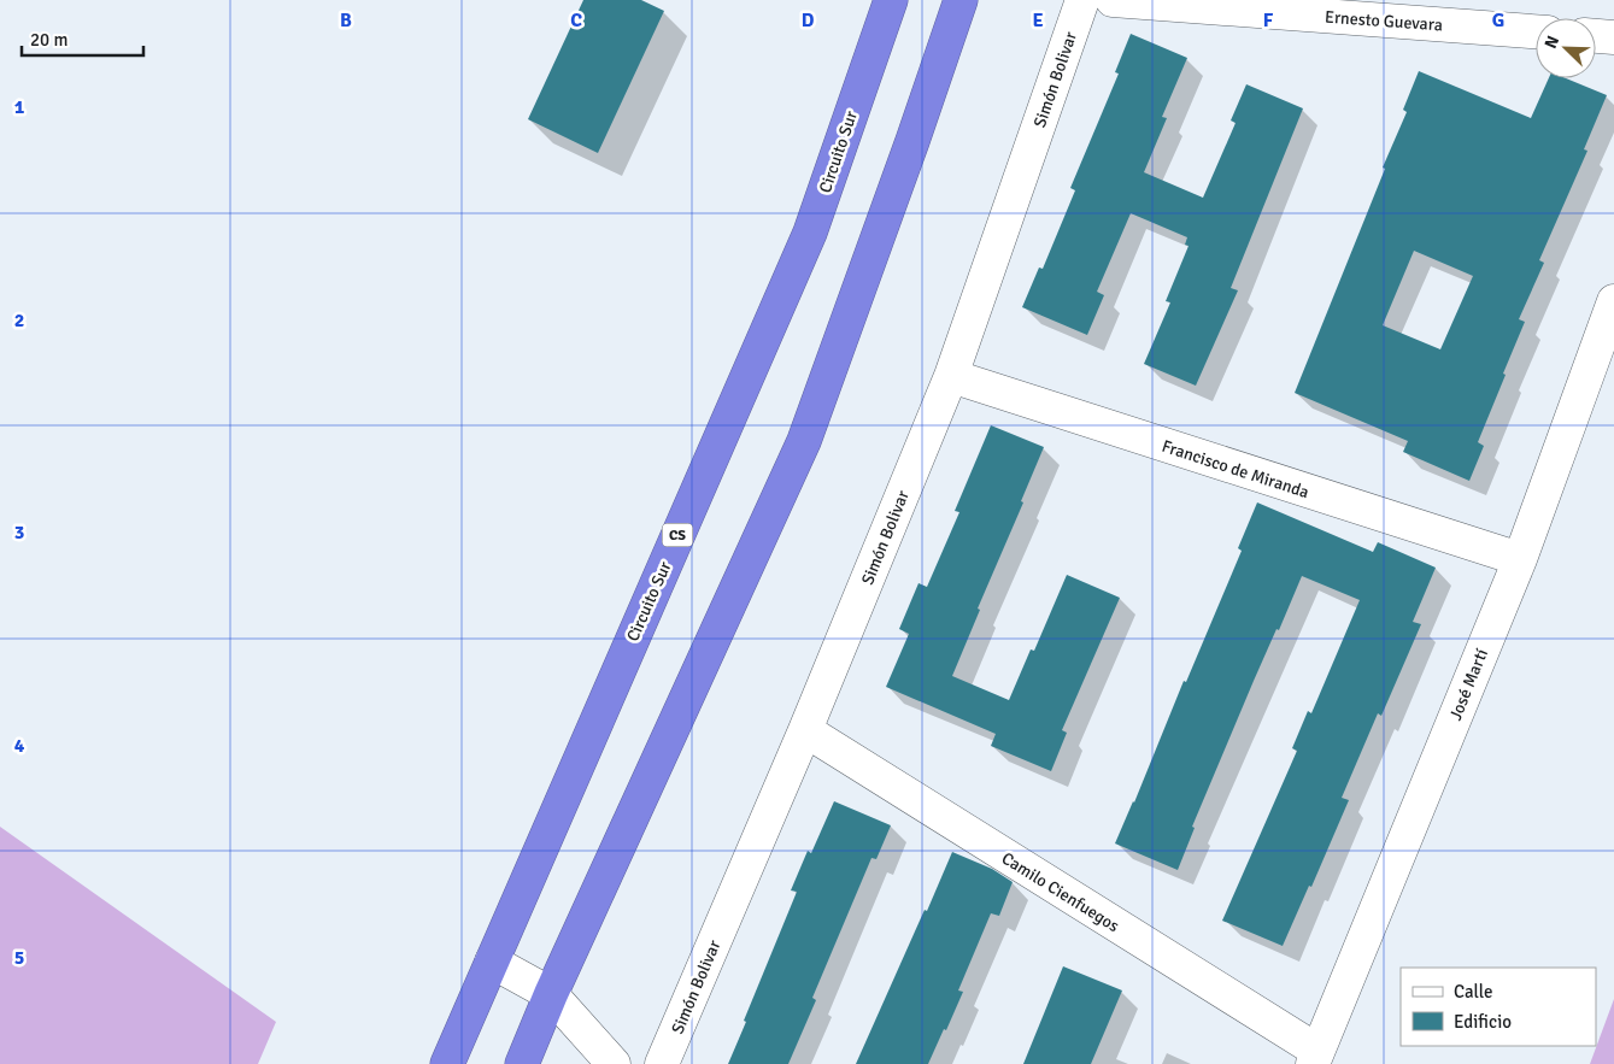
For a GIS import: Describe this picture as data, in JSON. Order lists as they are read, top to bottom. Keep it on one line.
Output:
{"streets":{"highway":["Circuito Sur","CS"],"street":["Ernesto Guevara","Simón Bolivar","Francisco de Miranda","José Martí","Camilo Cienfuegos"]},"crossings":[["Simón Bolivar","Francisco de Miranda"],["Simón Bolivar","Camilo Cienfuegos"],["Francisco de Miranda","José Martí"],["José Martí","Camilo Cienfuegos"]],"legend":["Calle","Edificio"],"scale_bar":"20 m","north":"top left","grid":{"columns":["B","C","D","E","F","G"],"rows":["1","2","3","4","5"]}}
